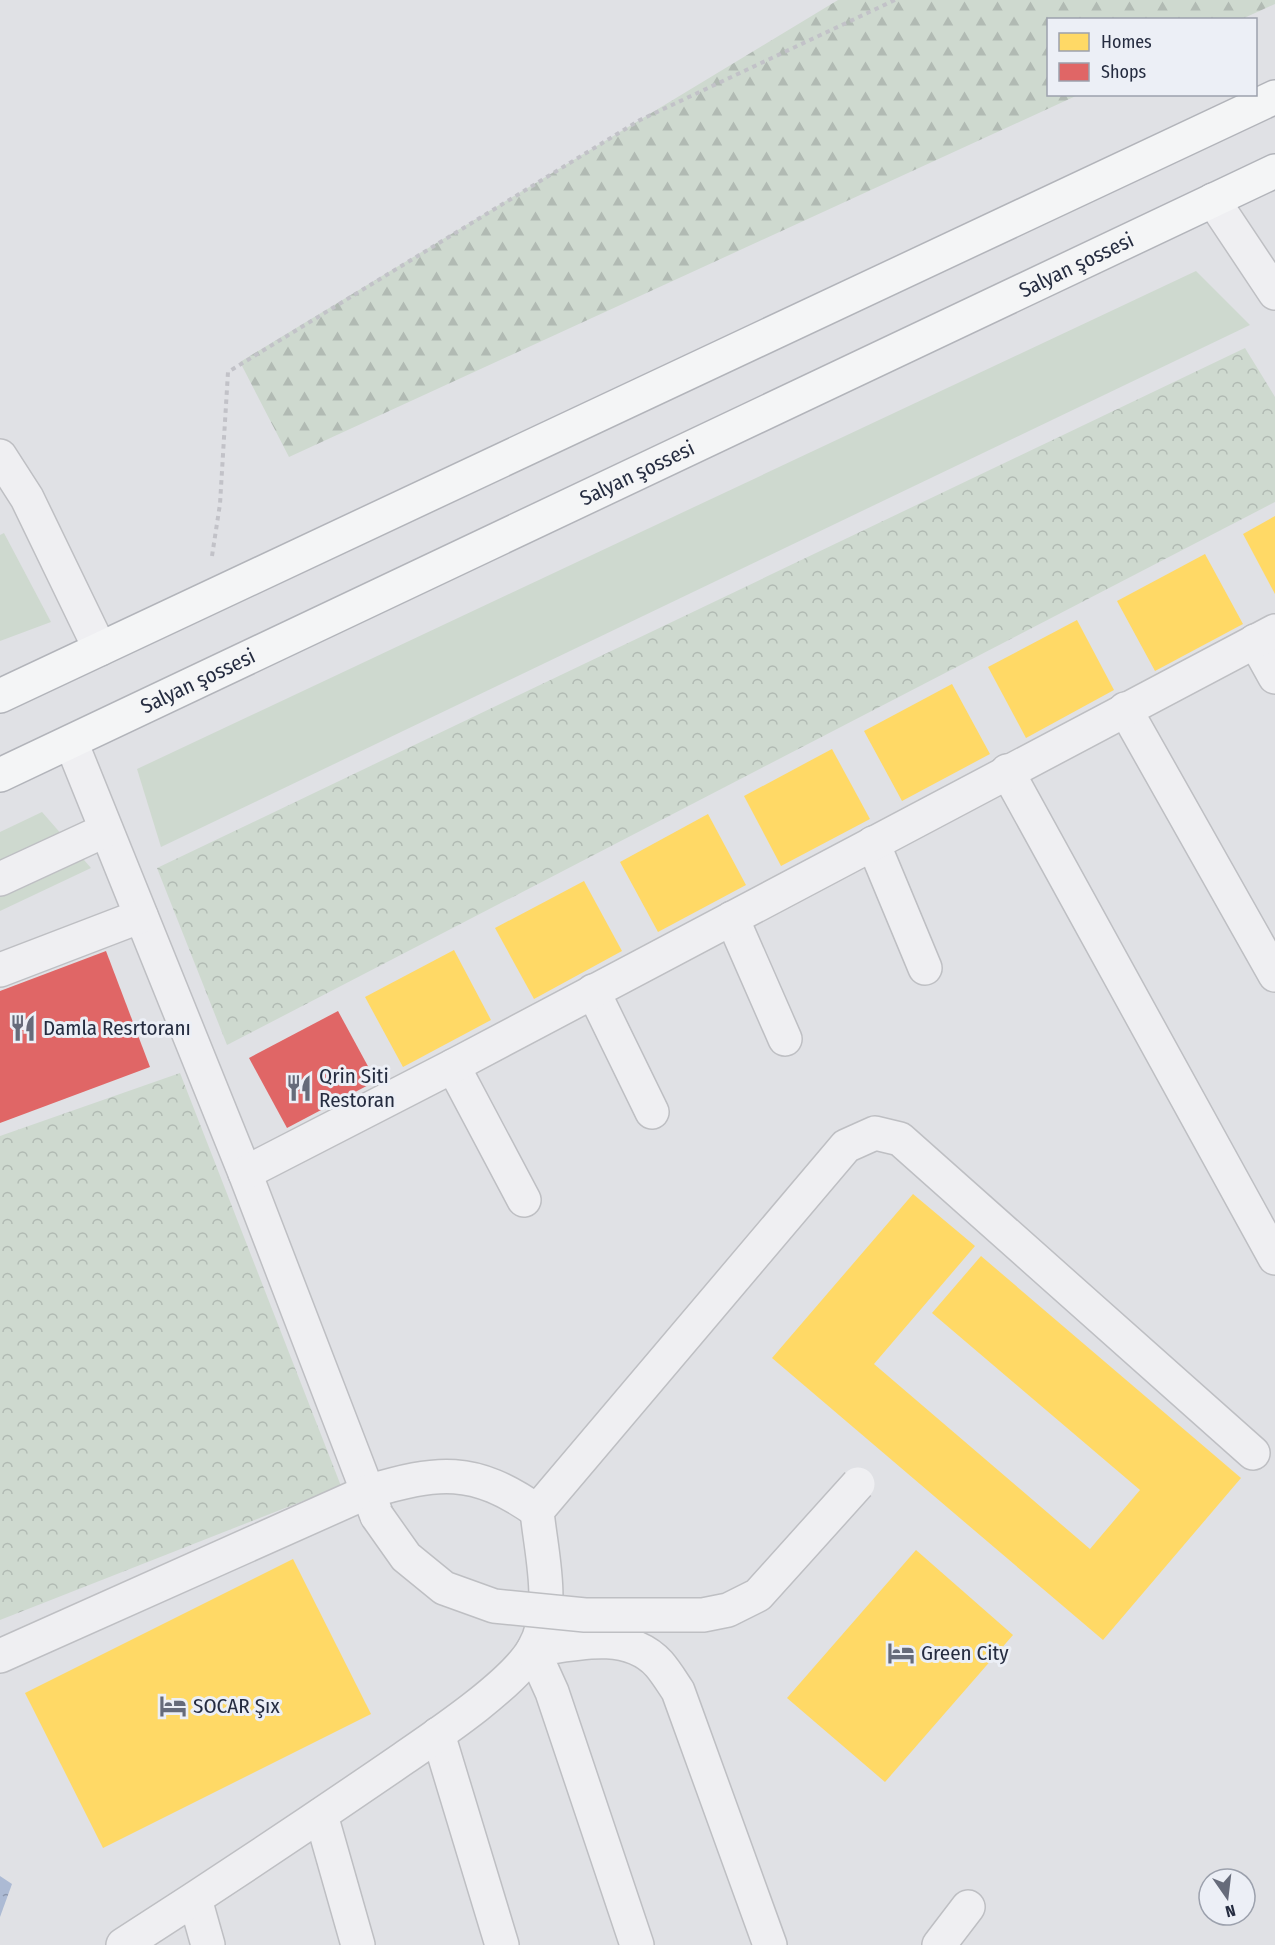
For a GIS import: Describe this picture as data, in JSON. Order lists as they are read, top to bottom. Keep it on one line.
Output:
{"streets":{"highway":["Salyan şossesi"]},"places":{"restaurant":["Damla Resrtoranı","Qrin Siti Restoran"],"hotel":["Green City","SOCAR Şıx"]},"legend":["Homes","Shops"],"north":"bottom"}
